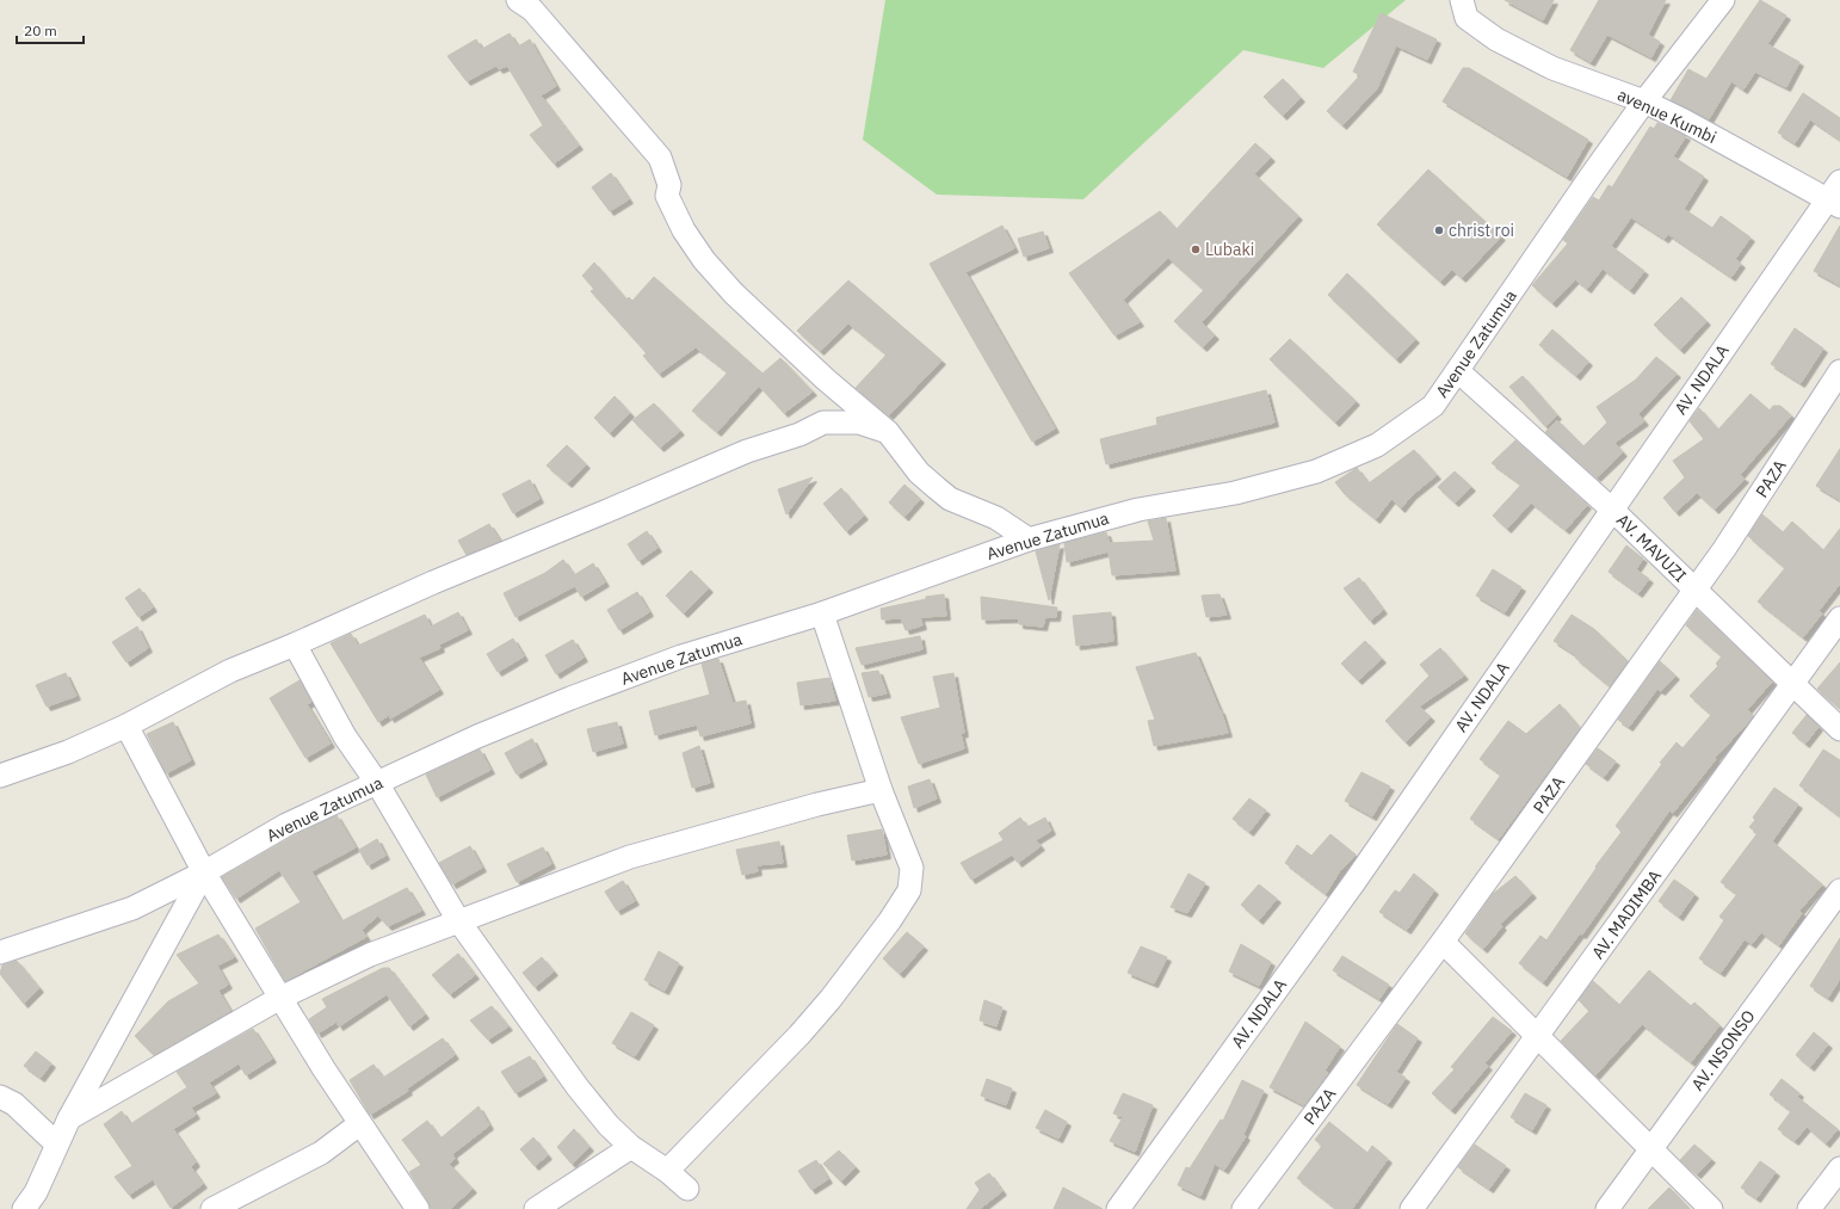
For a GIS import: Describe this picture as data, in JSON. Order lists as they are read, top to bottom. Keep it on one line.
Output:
{"streets":{"street":["avenue Kumbi","Avenue Zatumua","AV. NDALA","PAZA","AV. MAVUZI","AV. MADIMBA","AV. NSONSO"]},"crossings":[["avenue Kumbi","Avenue Zatumua"],["avenue Kumbi","AV. NDALA"],["Avenue Zatumua","AV. MAVUZI"],["AV. NDALA","AV. MAVUZI"],["PAZA","AV. MAVUZI"],["AV. MAVUZI","AV. MADIMBA"]],"places":["christ roi","Lubaki"],"scale_bar":"20 m"}
